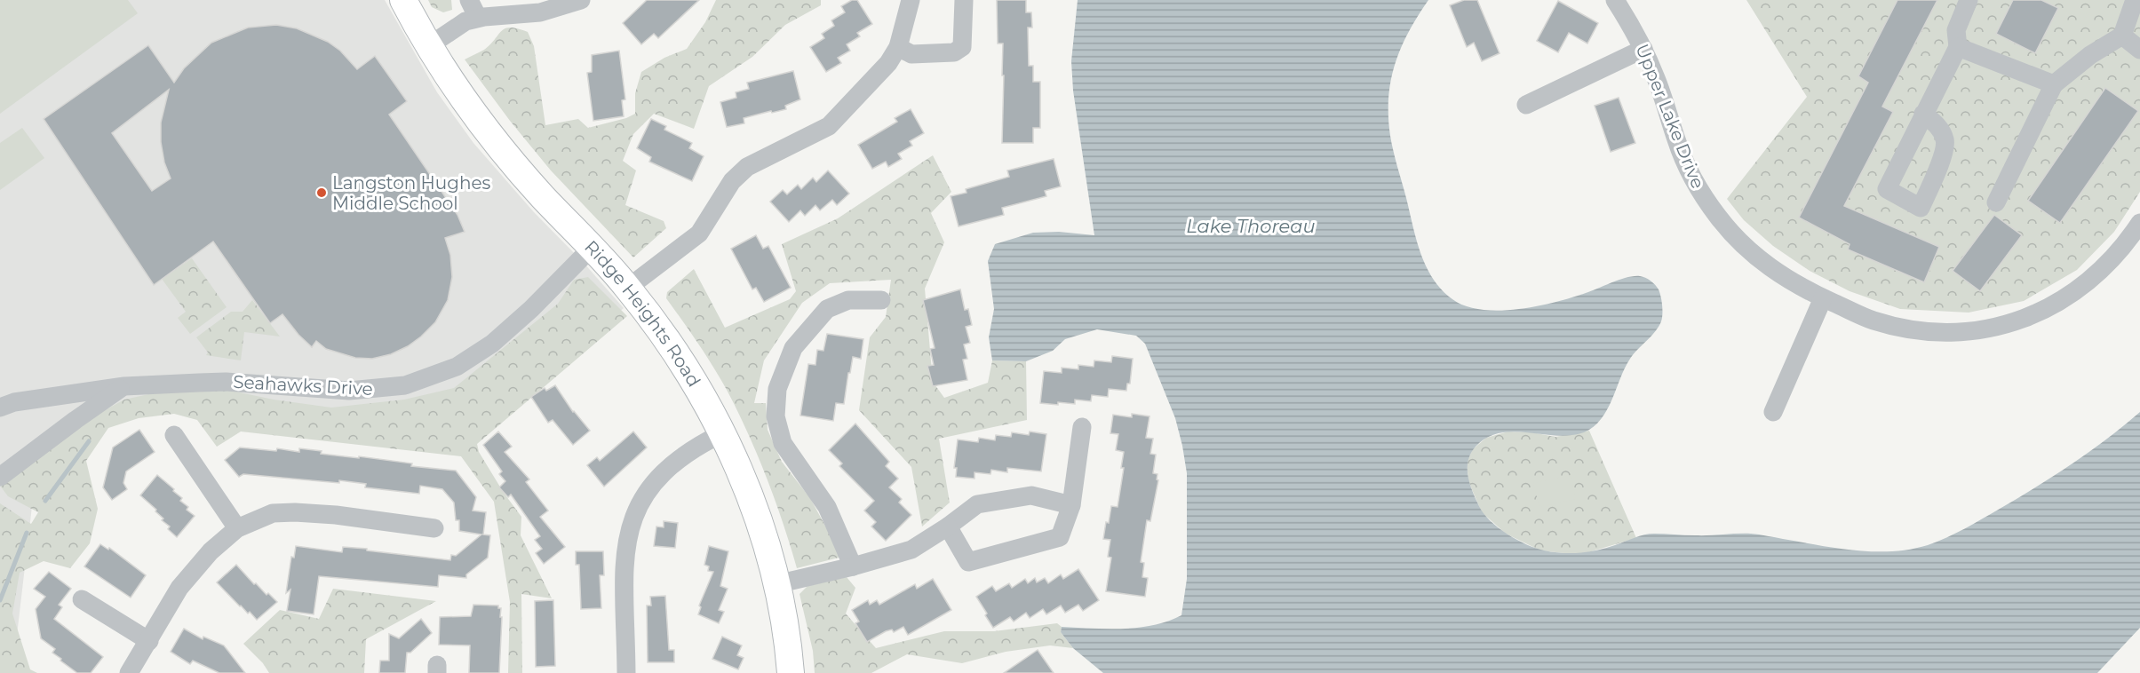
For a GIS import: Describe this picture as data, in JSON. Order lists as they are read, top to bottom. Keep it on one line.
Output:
{"streets":{"street":["Upper Lake Drive","Ridge Heights Road","Seahawks Drive"]},"crossings":[["Ridge Heights Road","Seahawks Drive"]],"water":["Lake Thoreau"],"places":["Langston Hughes Middle School"]}
